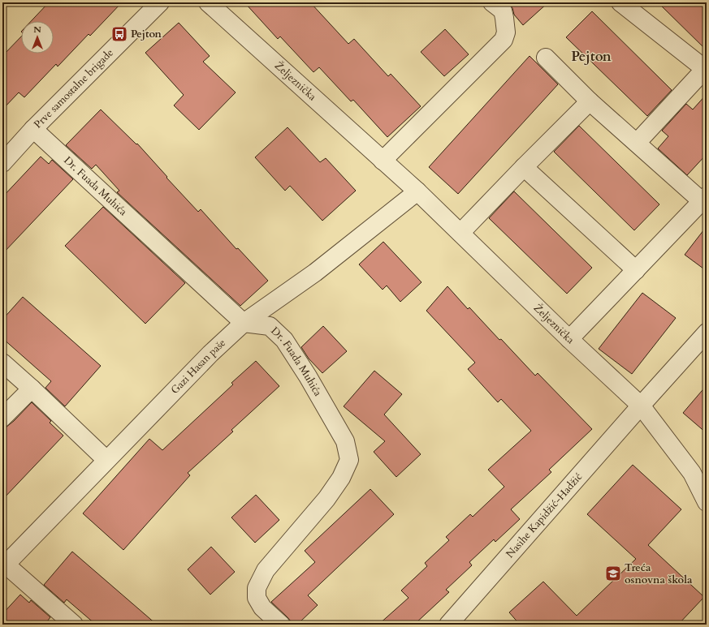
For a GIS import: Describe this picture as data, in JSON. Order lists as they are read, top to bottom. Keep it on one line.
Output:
{"streets":{"street":["Željeznička","Prve samostalne brigade","Dr. Fuada Muhića","Gazi Hasan paše","Nasihe Kapidžić-Hadžić"]},"crossings":[["Željeznička","Gazi Hasan paše"],["Željeznička","Nasihe Kapidžić-Hadžić"],["Prve samostalne brigade","Dr. Fuada Muhića"],["Dr. Fuada Muhića","Gazi Hasan paše"]],"districts":["Pejton"],"places":{"bus stop":["Pejton"],"school or university":["Treća osnovna škola"]},"north":"top"}
